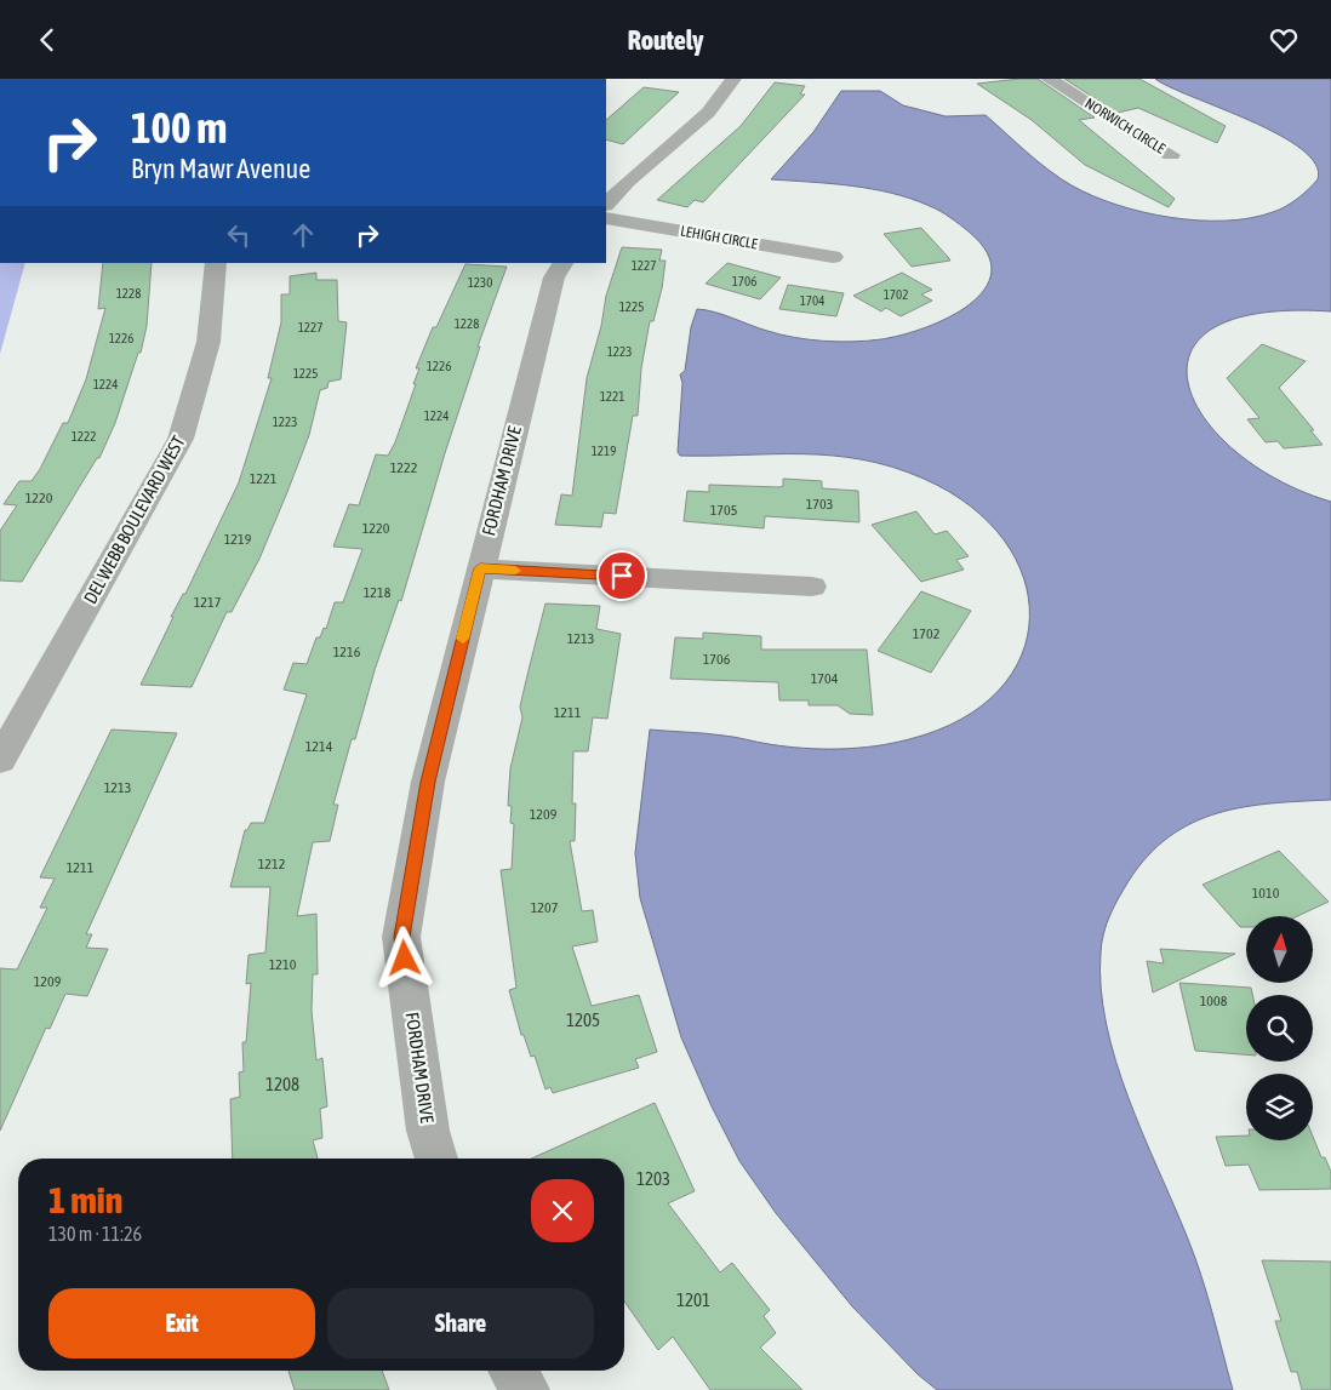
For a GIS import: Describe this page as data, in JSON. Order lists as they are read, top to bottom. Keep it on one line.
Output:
{"streets":{"street":["NORWICH CIRCLE","LEHIGH CIRCLE","FORDHAM DRIVE","DEL WEBB BOULEVARD WEST"]},"house_numbers":["1227","1706","1230","1228","1702","1704","1225","1228","1227","1226","1223","1226","1225","1224","1221","1224","1223","1222","1219","1222","1221","1220","1703","1705","1220","1219","1218","1217","1702","1213","1216","1706","1704","1211","1214","1213","1209","1212","1211","1010","1207","1210","1209","1008","1205","1208","1203","1201"],"north":"top","page":{"header":"Routely","turn":["100 m","Bryn Mawr Avenue"],"heading":["1 min","130 m · 11:26"],"buttons":["Exit","Share"]}}
